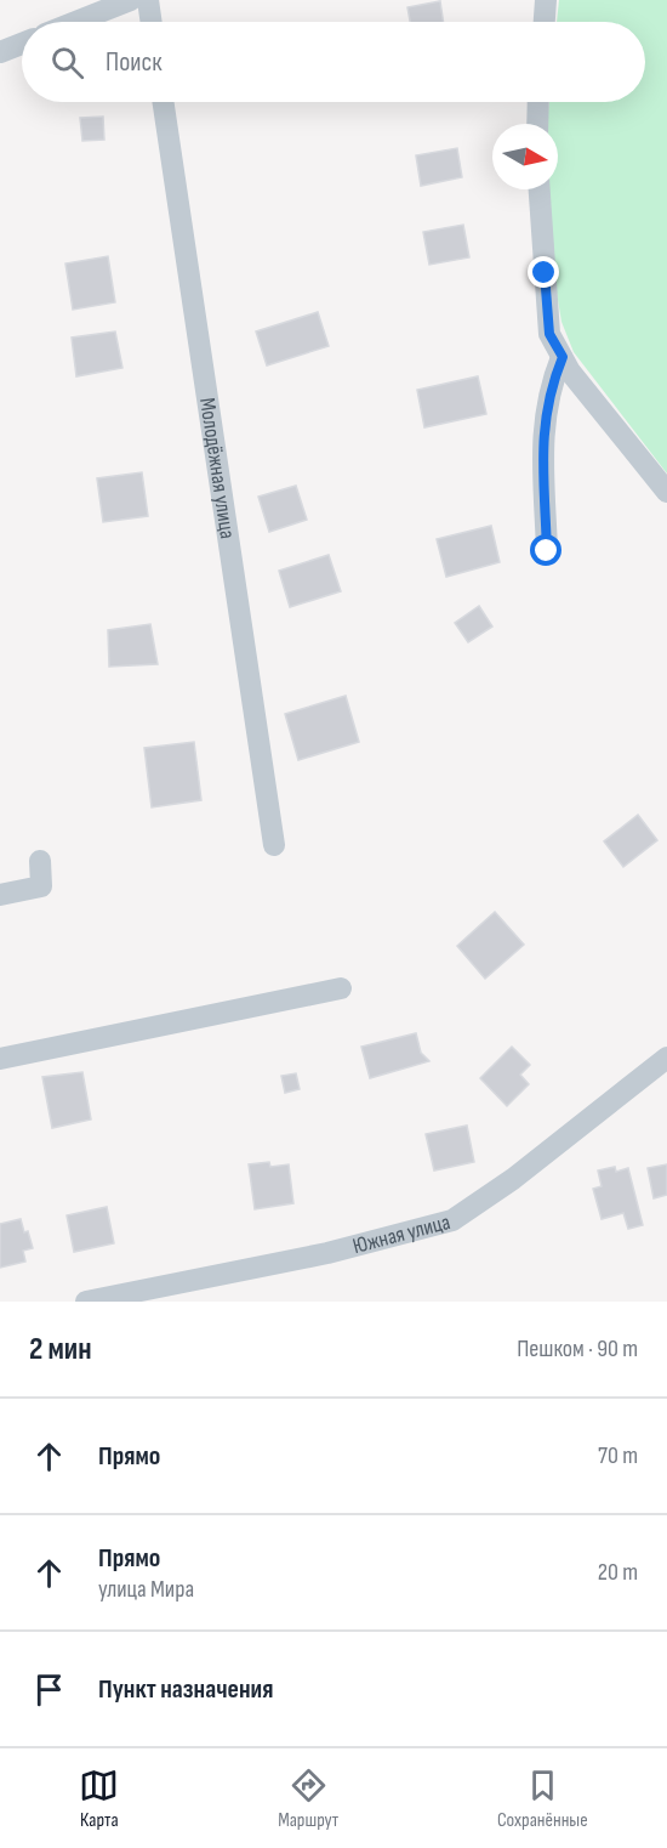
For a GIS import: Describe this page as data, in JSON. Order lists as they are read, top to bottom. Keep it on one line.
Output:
{"streets":{"street":["Молодёжная улица","Южная улица"]},"north":"right","page":{"search":"Поиск","heading":["2 мин","Пешком · 90 m"],"list":[["Прямо","70 m"],["Прямо","улица Мира","20 m"],"Пункт назначения"],"nav":["Карта","Маршрут","Сохранённые"]}}
